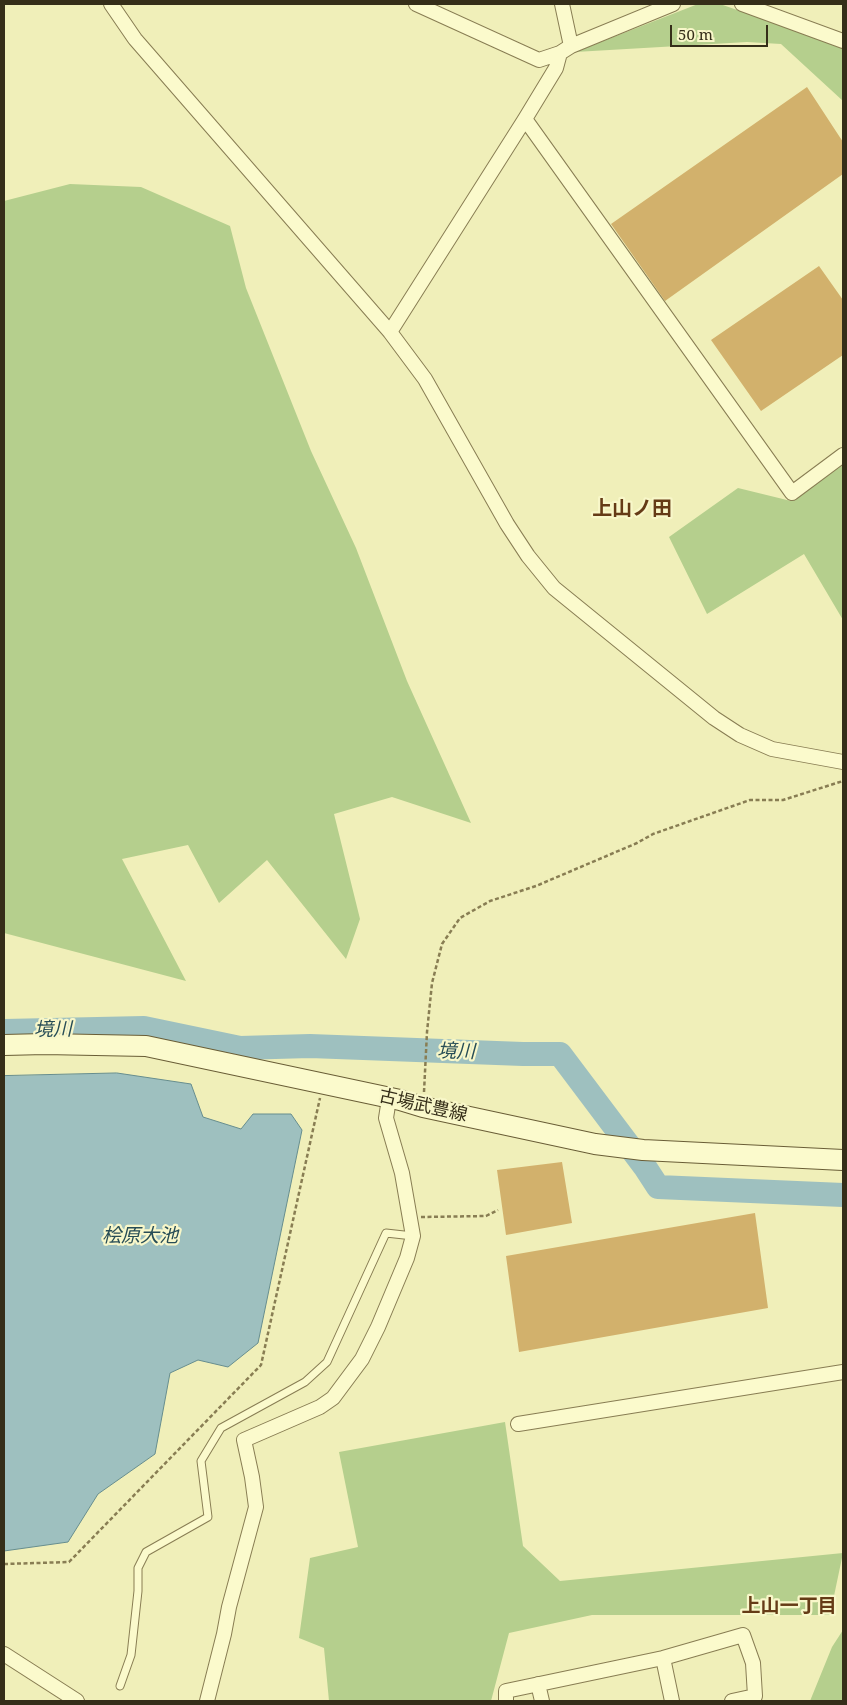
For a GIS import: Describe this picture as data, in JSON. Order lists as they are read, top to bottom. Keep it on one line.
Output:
{"streets":{"main road":["古場武豊線"]},"districts":["上山ノ田","上山一丁目"],"water":["境川","桧原大池"],"scale_bar":"50 m"}
